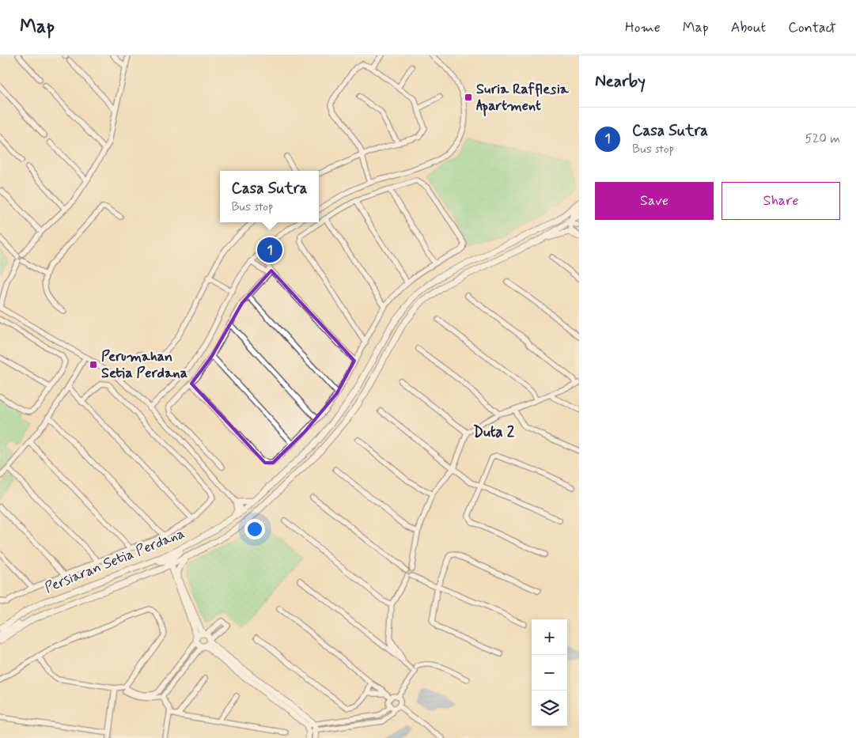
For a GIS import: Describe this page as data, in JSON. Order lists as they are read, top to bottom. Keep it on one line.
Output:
{"streets":{"main road":["Persiaran Setia Perdana"]},"districts":["Duta 2"],"places":{"transit":["Suria Rafflesia Apartment","Perumahan Setia Perdana"]},"page":{"header":"Map","nav":["Home","Map","About","Contact"],"heading":"Nearby","list":[{"mark":"1","name":"Casa Sutra","note":"Bus stop","value":"520 m"}],"buttons":["Save","Share"],"popup":["Casa Sutra","Bus stop"],"pins":"1","map_buttons":["+","−"]}}
